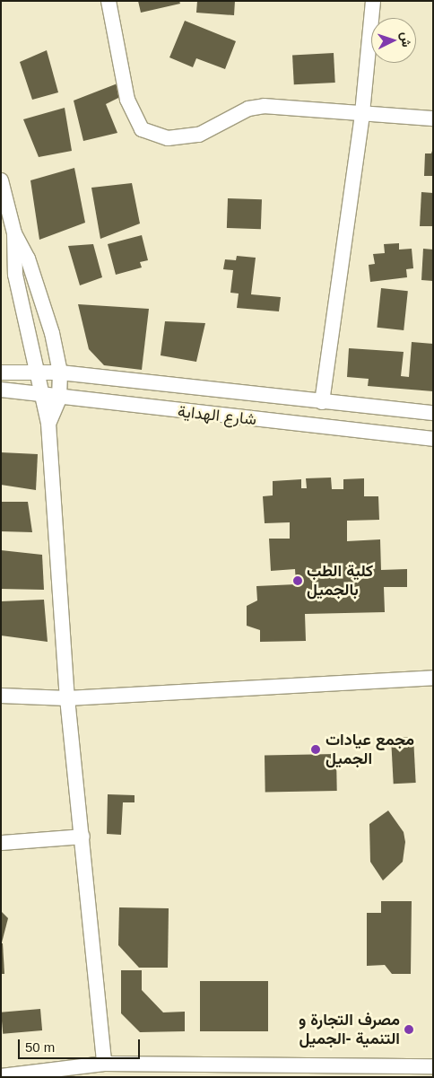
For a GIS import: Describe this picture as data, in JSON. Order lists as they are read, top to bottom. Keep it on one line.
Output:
{"streets":{"street":["شارع الهداية"]},"places":["كلية الطب بالجميل","مجمع عيادات الجميل","مصرف التجارة و التنمية -الجميل"],"scale_bar":"50 m","north":"right"}
